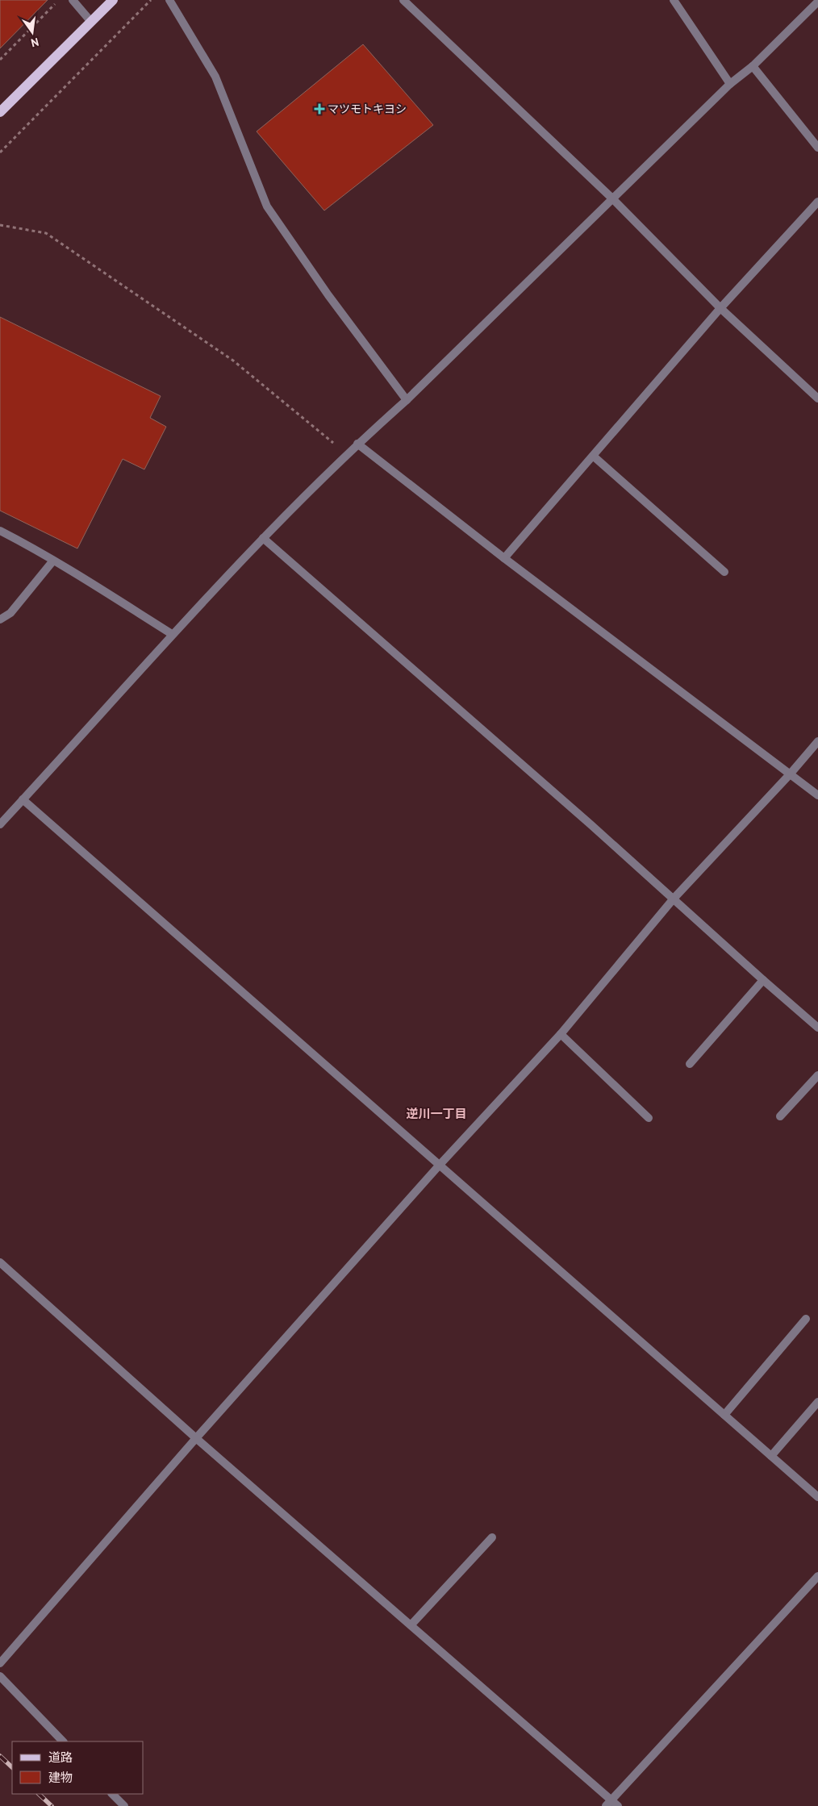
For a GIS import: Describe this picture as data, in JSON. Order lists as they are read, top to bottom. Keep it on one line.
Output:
{"districts":["逆川一丁目"],"places":{"health":["マツモトキヨシ"]},"legend":["道路","建物"],"north":"bottom"}
